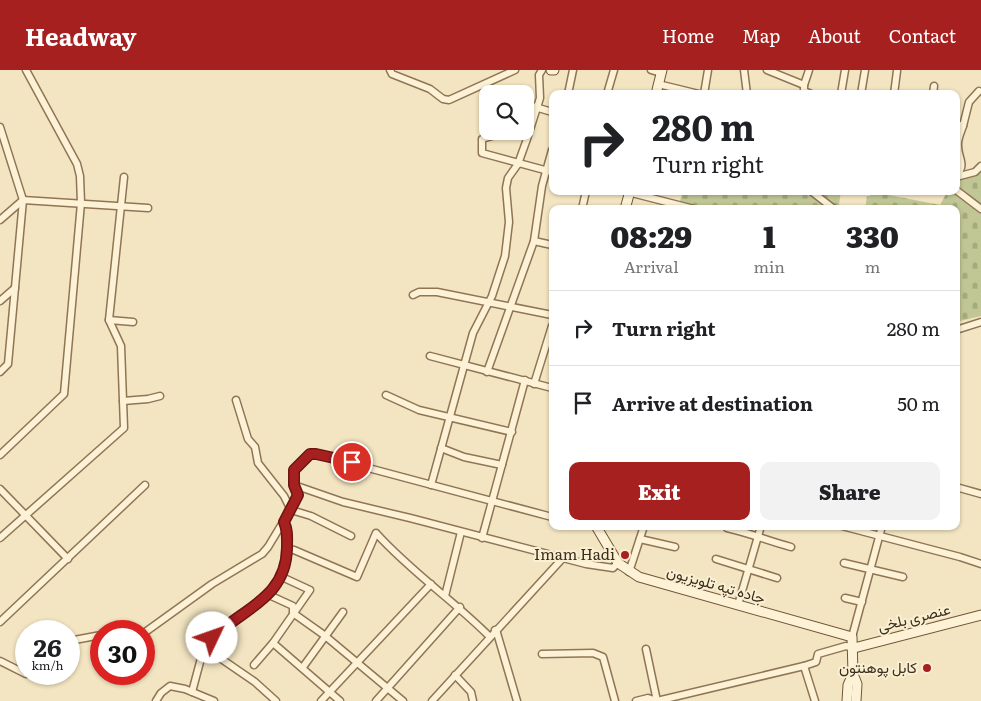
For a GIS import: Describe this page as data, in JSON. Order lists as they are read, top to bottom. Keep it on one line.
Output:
{"streets":{"street":["جاده تپه تلویزیون","عنصری بلخی"]},"places":["Imam Hadi","کابل پوهنتون"],"page":{"header":"Headway","nav":["Home","Map","About","Contact"],"turn":["280 m","Turn right"],"eta":["08:29","Arrival","1","min","330","m"],"list":[{"name":"Turn right","value":"280 m"},{"name":"Arrive at destination","value":"50 m"}],"buttons":["Exit","Share"],"speed":"26 km/h","limit":"30"}}
